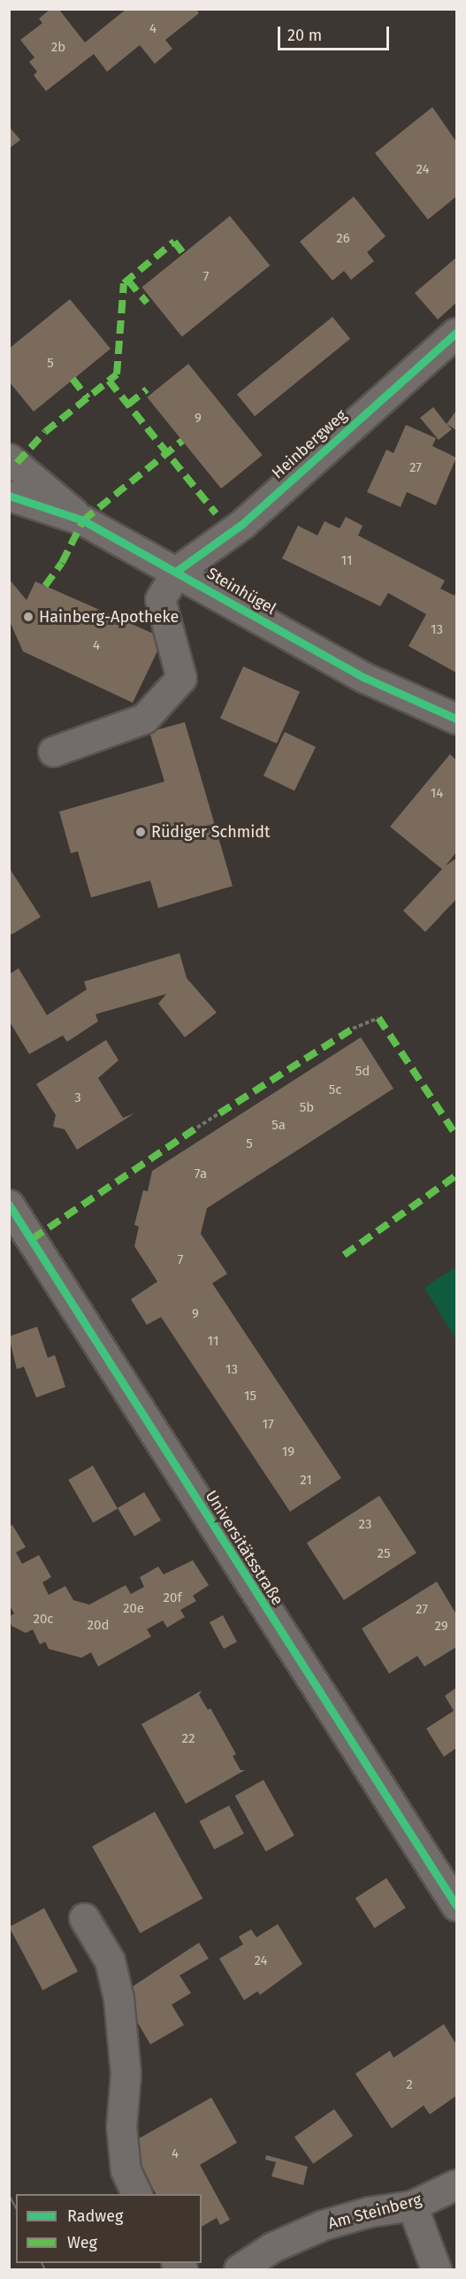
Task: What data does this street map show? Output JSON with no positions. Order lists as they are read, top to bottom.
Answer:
{
  "streets": {
    "street": [
      "Heinbergweg",
      "Steinhügel",
      "Universitätsstraße",
      "Am Steinberg"
    ]
  },
  "crossings": [
    ["Heinbergweg", "Steinhügel"]
  ],
  "places": ["Hainberg-Apotheke", "Rüdiger Schmidt"],
  "house_numbers": [
    "4",
    "2b",
    "24",
    "26",
    "7",
    "5",
    "9",
    "27",
    "11",
    "13",
    "4",
    "14",
    "5d",
    "5c",
    "3",
    "5b",
    "5a",
    "5",
    "7a",
    "7",
    "9",
    "11",
    "13",
    "15",
    "17",
    "19",
    "21",
    "23",
    "25",
    "20f",
    "20e",
    "27",
    "20c",
    "20d",
    "29",
    "22",
    "24",
    "2",
    "4"
  ],
  "legend": ["Radweg", "Weg"],
  "scale_bar": "20 m"
}
